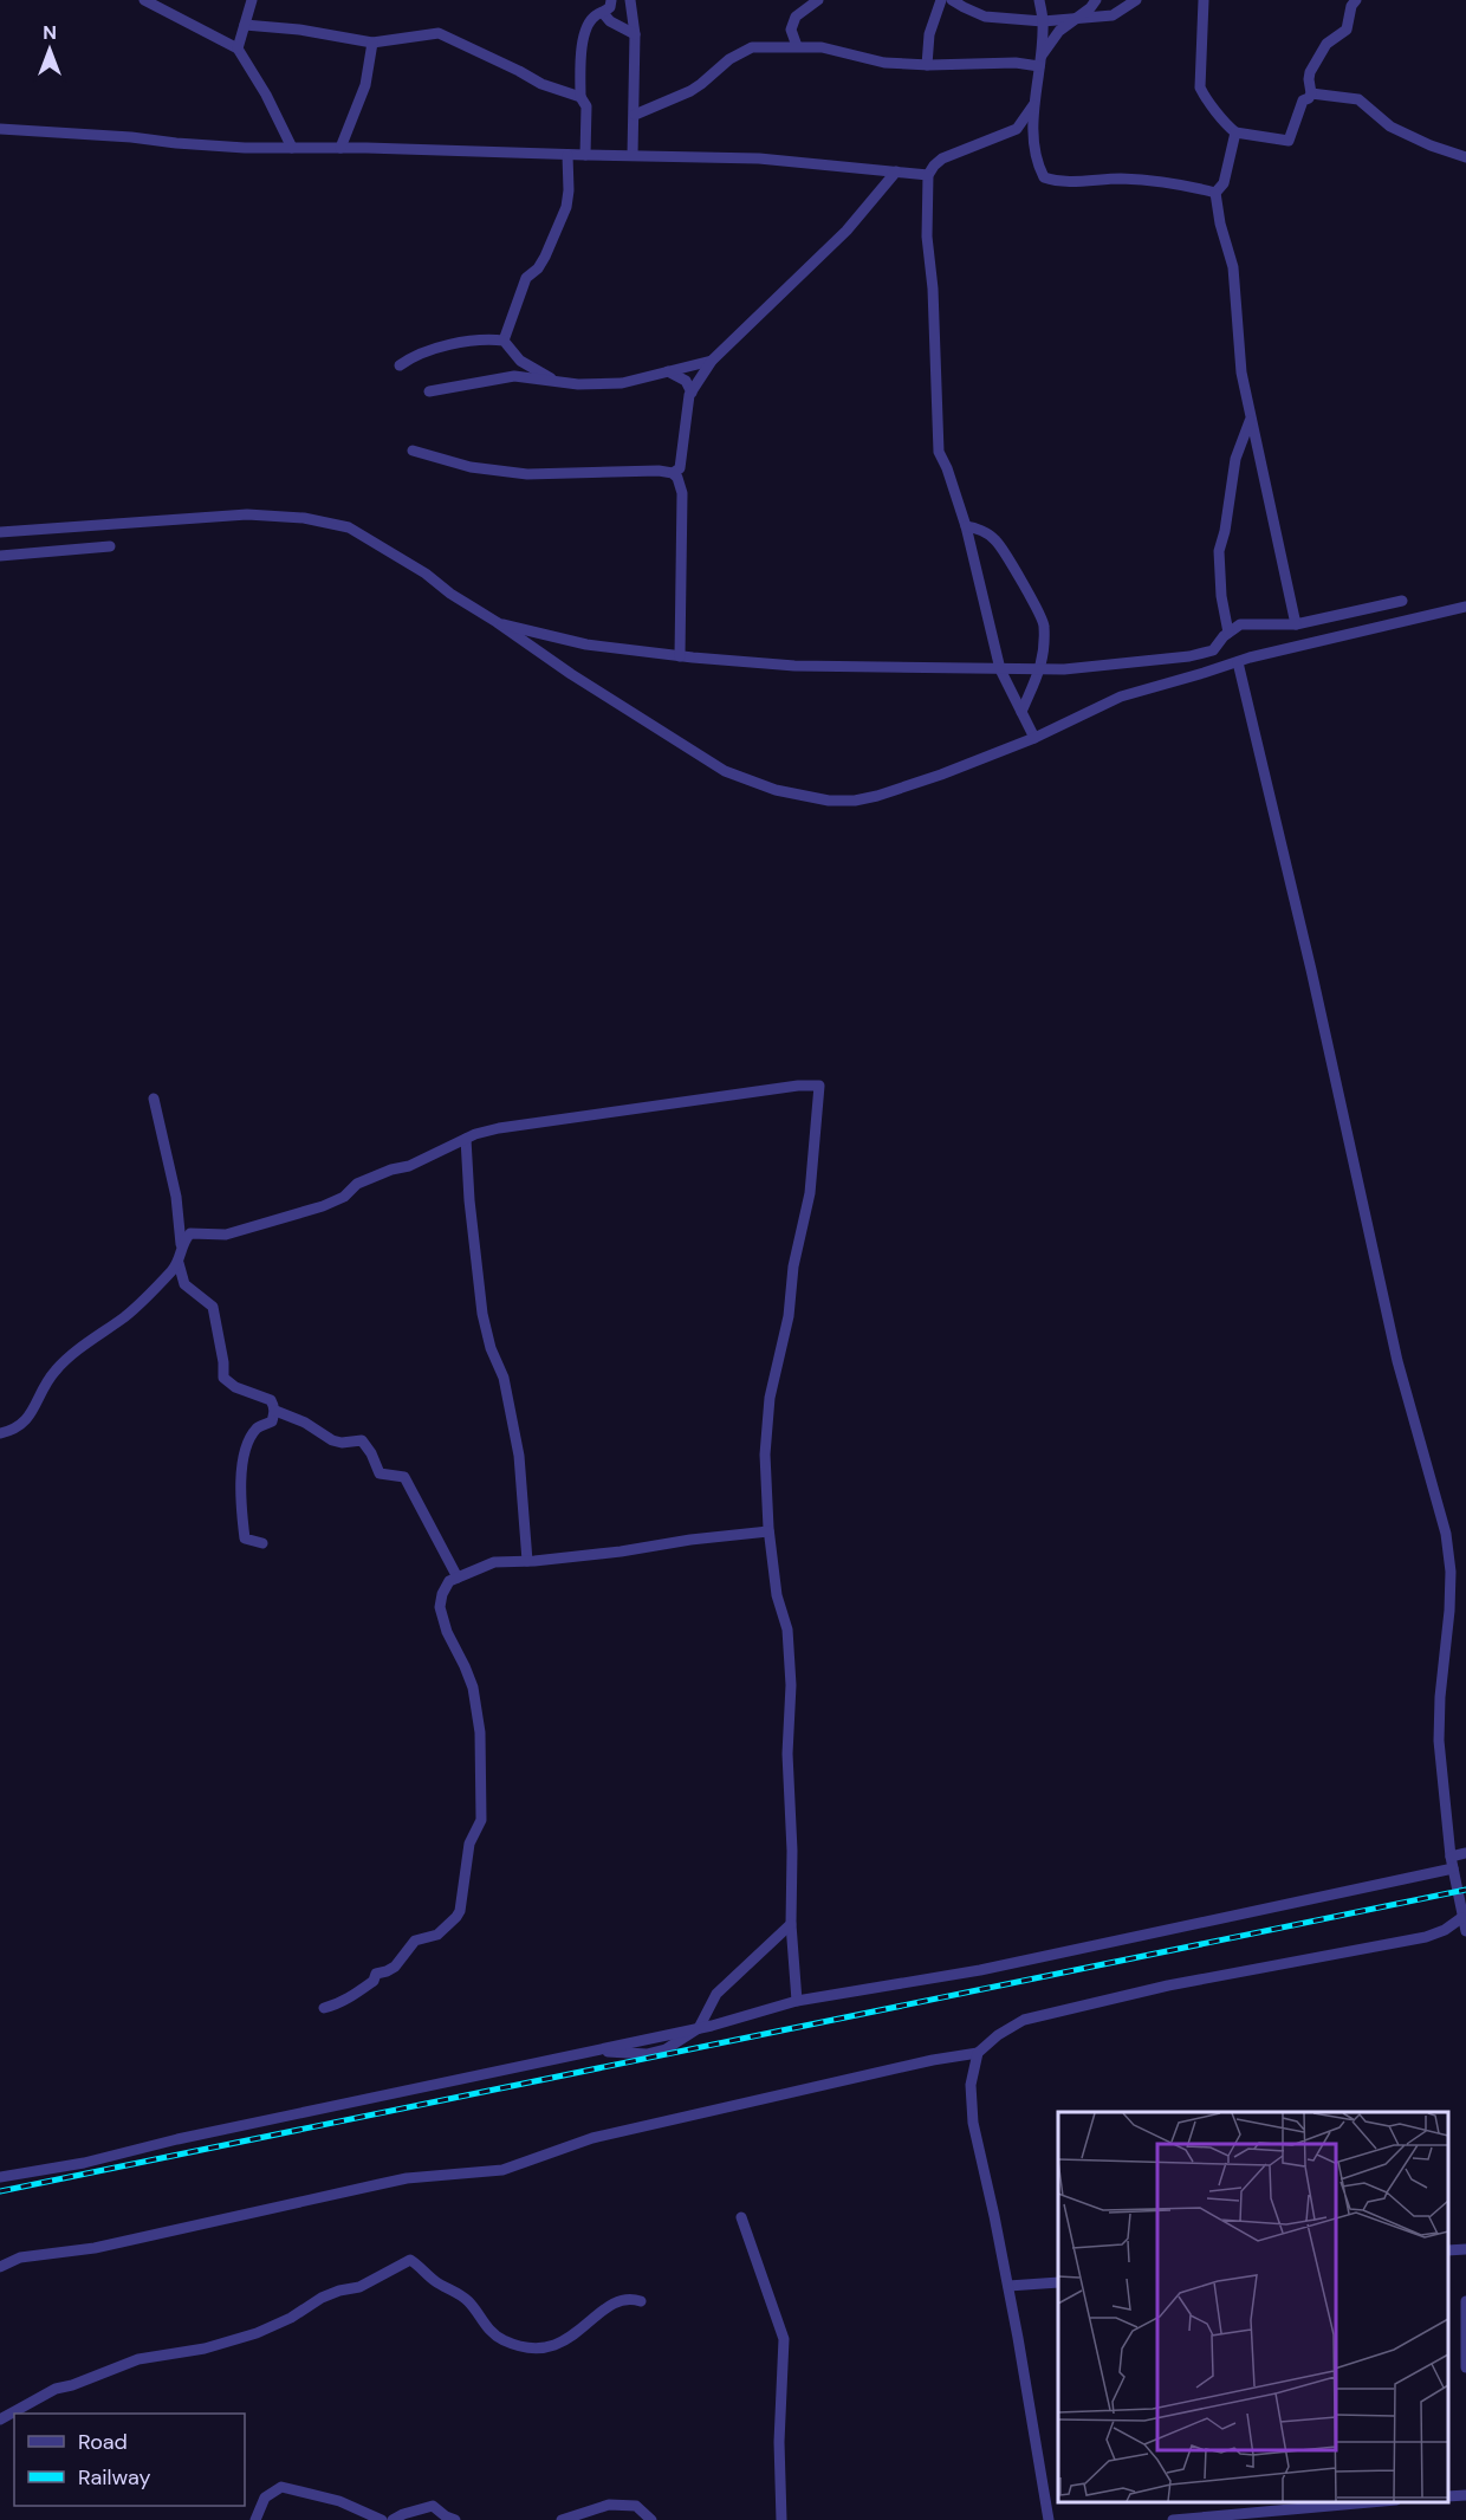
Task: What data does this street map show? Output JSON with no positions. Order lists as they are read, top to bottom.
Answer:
{
  "legend": ["Road", "Railway"],
  "north": "top"
}
